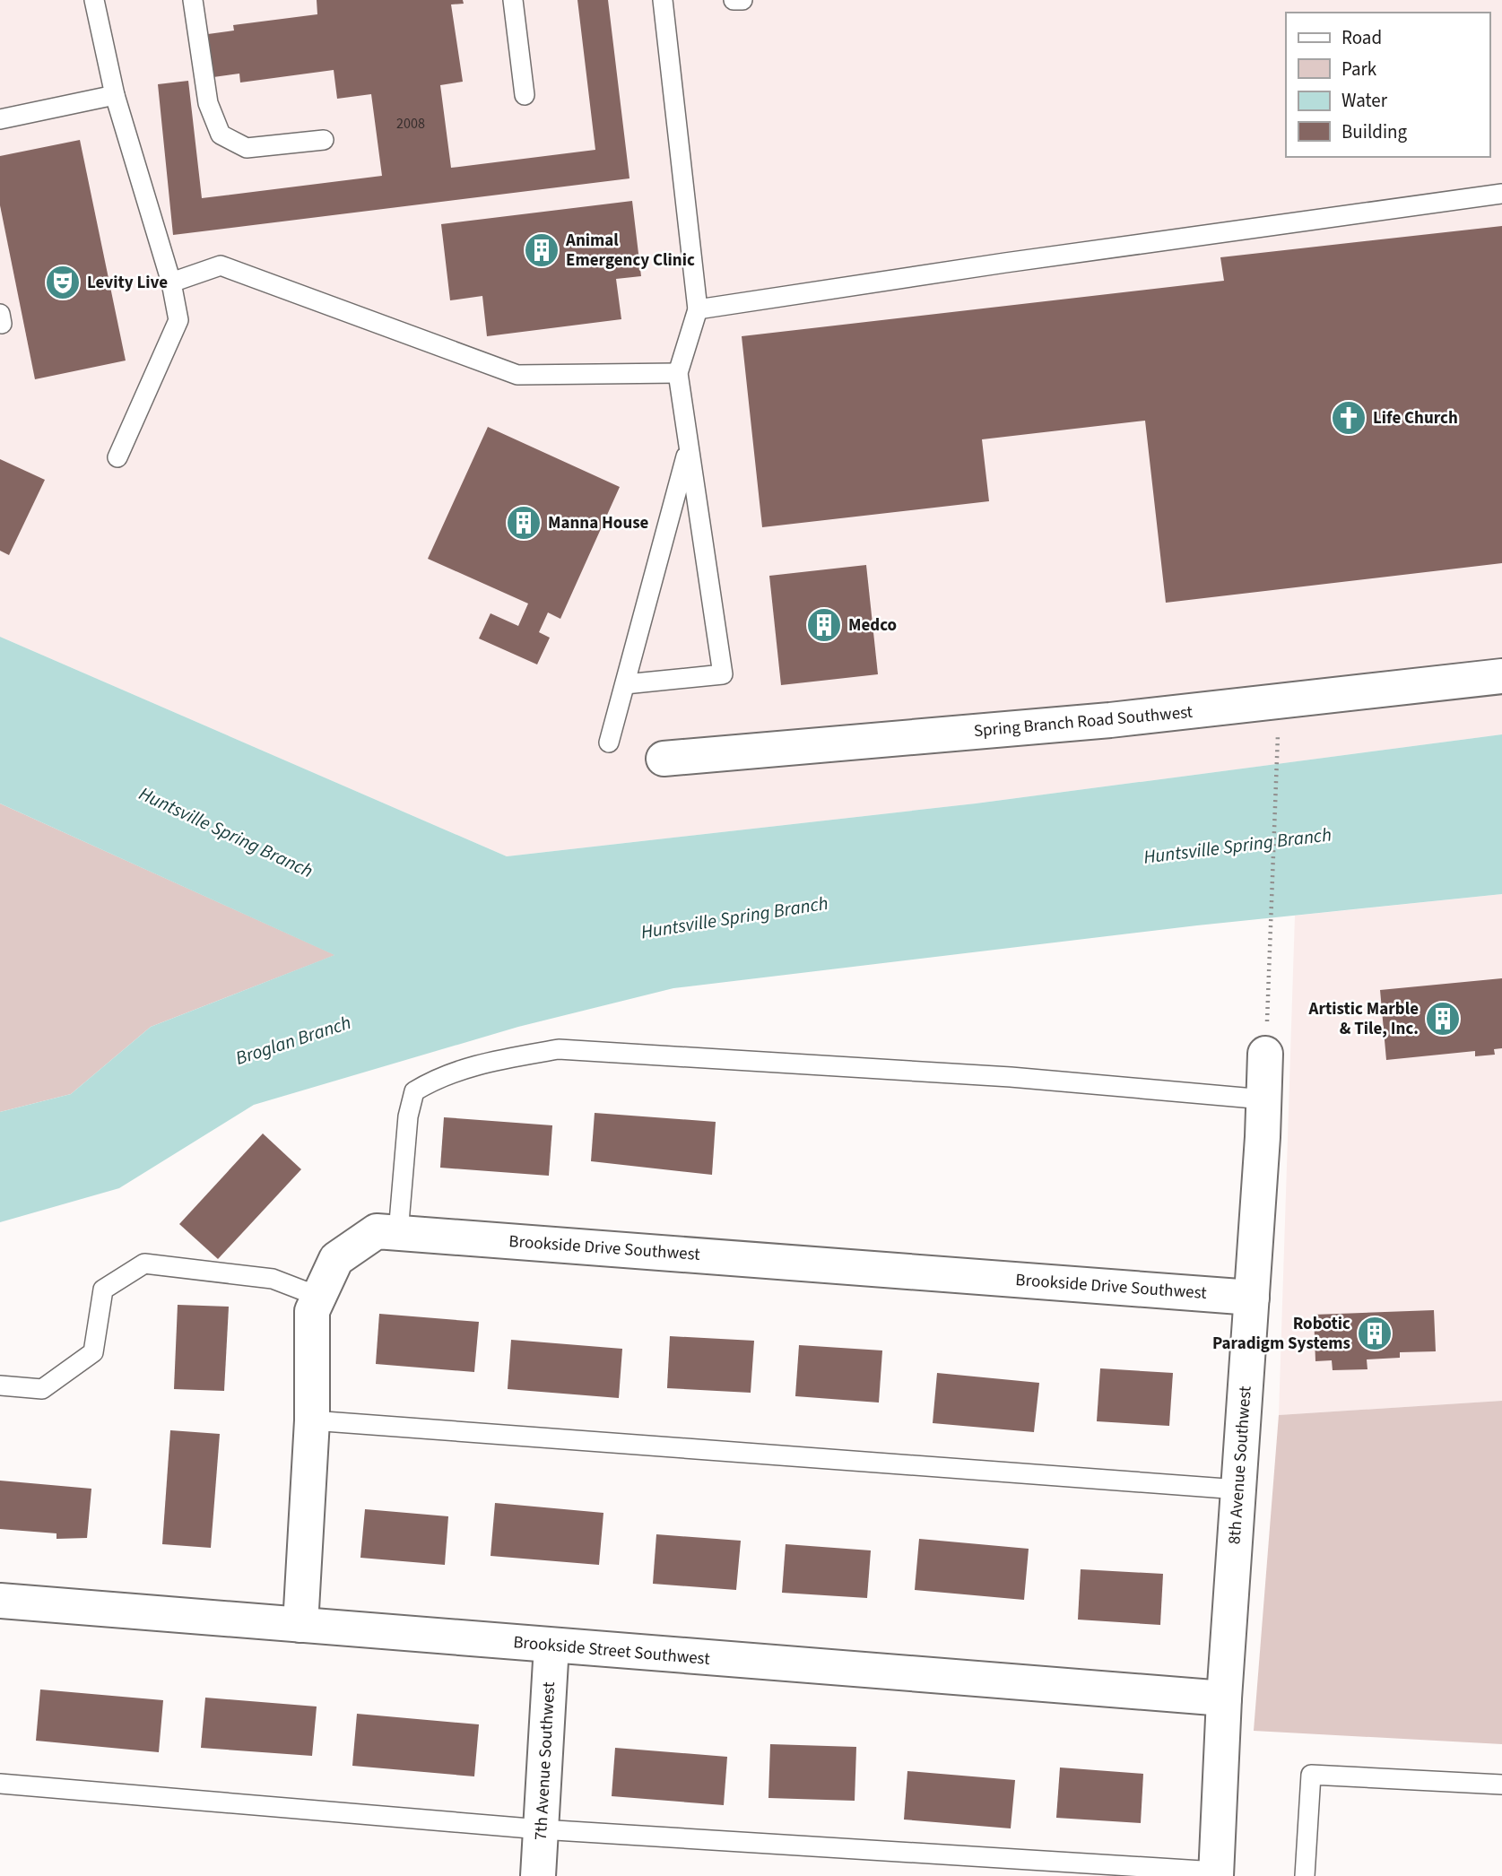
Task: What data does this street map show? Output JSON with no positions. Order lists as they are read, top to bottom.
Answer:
{
  "streets": {
    "street": [
      "Spring Branch Road Southwest",
      "Brookside Drive Southwest",
      "8th Avenue Southwest",
      "Brookside Street Southwest",
      "7th Avenue Southwest"
    ]
  },
  "crossings": [
    ["Brookside Drive Southwest", "8th Avenue Southwest"],
    ["Brookside Drive Southwest", "Brookside Street Southwest"],
    ["8th Avenue Southwest", "Brookside Street Southwest"],
    ["Brookside Street Southwest", "7th Avenue Southwest"]
  ],
  "water": ["Huntsville Spring Branch", "Broglan Branch"],
  "places": {
    "building": [
      "Animal Emergency Clinic",
      "Manna House",
      "Medco",
      "Artistic Marble & Tile, Inc.",
      "Robotic Paradigm Systems"
    ],
    "theatre": ["Levity Live"],
    "church": ["Life Church"]
  },
  "house_numbers": ["2008"],
  "legend": [
    "Road",
    "Park",
    "Water",
    "Building"
  ]
}
